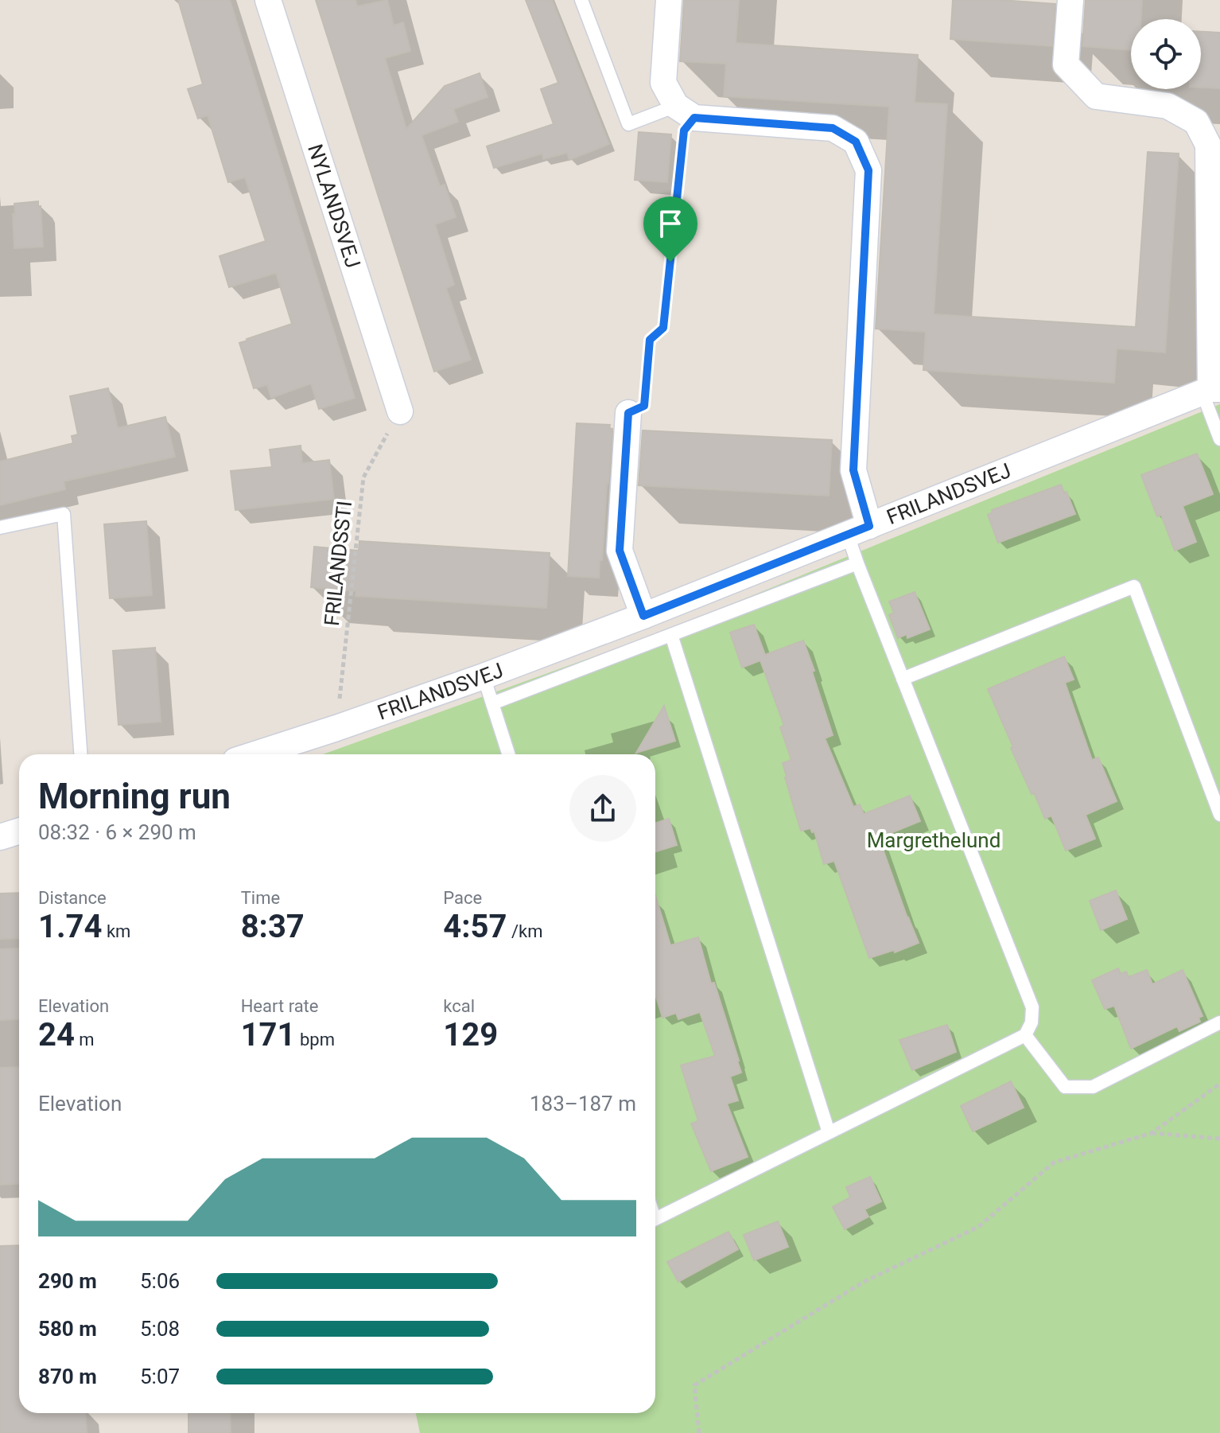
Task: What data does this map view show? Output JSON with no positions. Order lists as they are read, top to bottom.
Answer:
{
  "streets": {
    "street": ["NYLANDSVEJ", "FRILANDSVEJ"],
    "path": ["FRILANDSSTI"]
  },
  "crossings": [
    ["NYLANDSVEJ", "FRILANDSSTI"],
    ["FRILANDSVEJ", "FRILANDSSTI"]
  ],
  "parks": ["Margrethelund"],
  "page": {
    "heading": ["Morning run", "08:32 · 6 × 290 m"],
    "stats": [
      ["Distance", "1.74 km"],
      ["Time", "8:37"],
      ["Pace", "4:57 /km"],
      ["Elevation", "24 m"],
      ["Heart rate", "171 bpm"],
      ["kcal", "129"]
    ],
    "chart": ["Elevation", "183–187 m"],
    "list": [
      {
        "name": "290 m",
        "note": "5:06"
      },
      {
        "name": "580 m",
        "note": "5:08"
      },
      {
        "name": "870 m",
        "note": "5:07"
      }
    ]
  }
}
